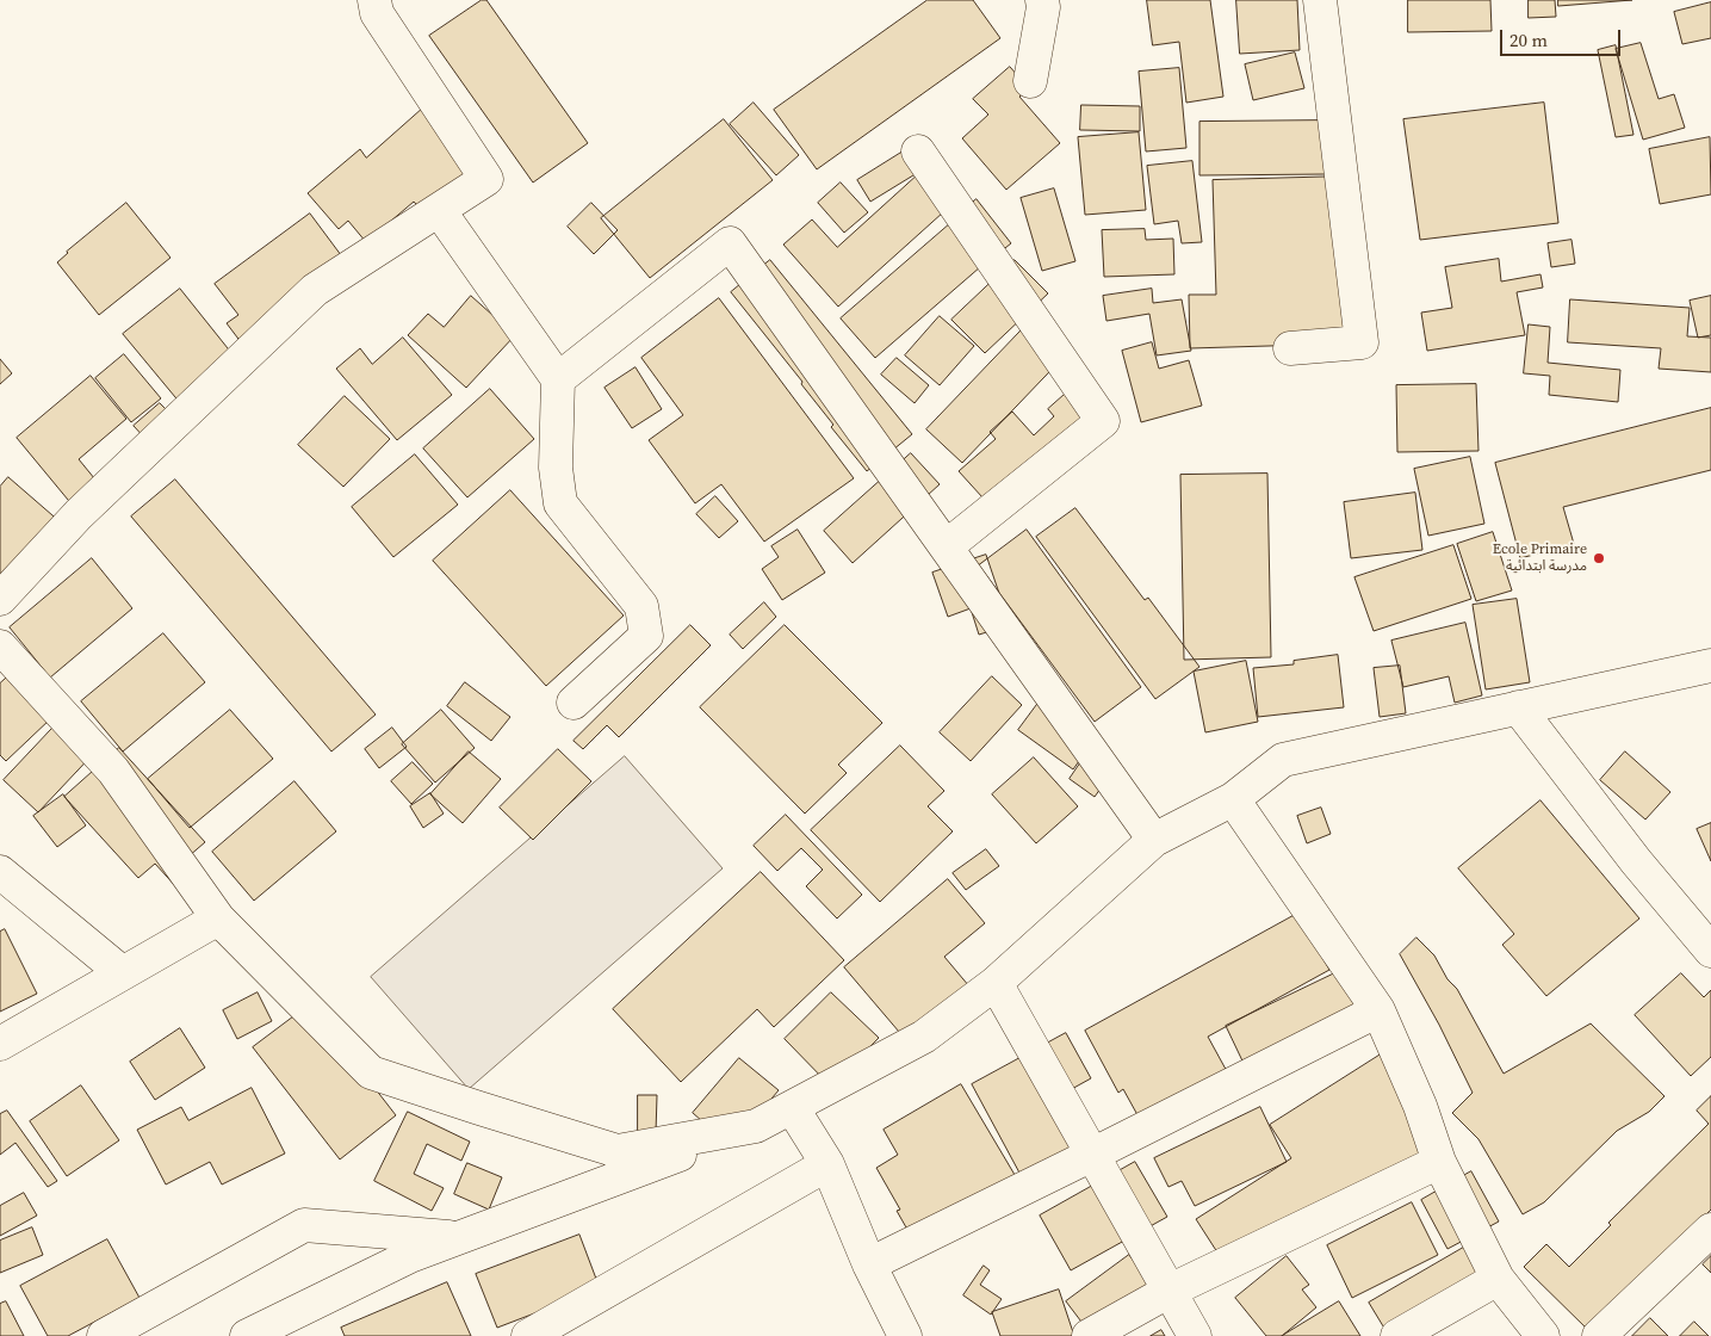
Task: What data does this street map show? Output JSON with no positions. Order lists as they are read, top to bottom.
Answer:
{
  "places": ["Ecole Primaire مدرسة ابتدائية"],
  "scale_bar": "20 m"
}
